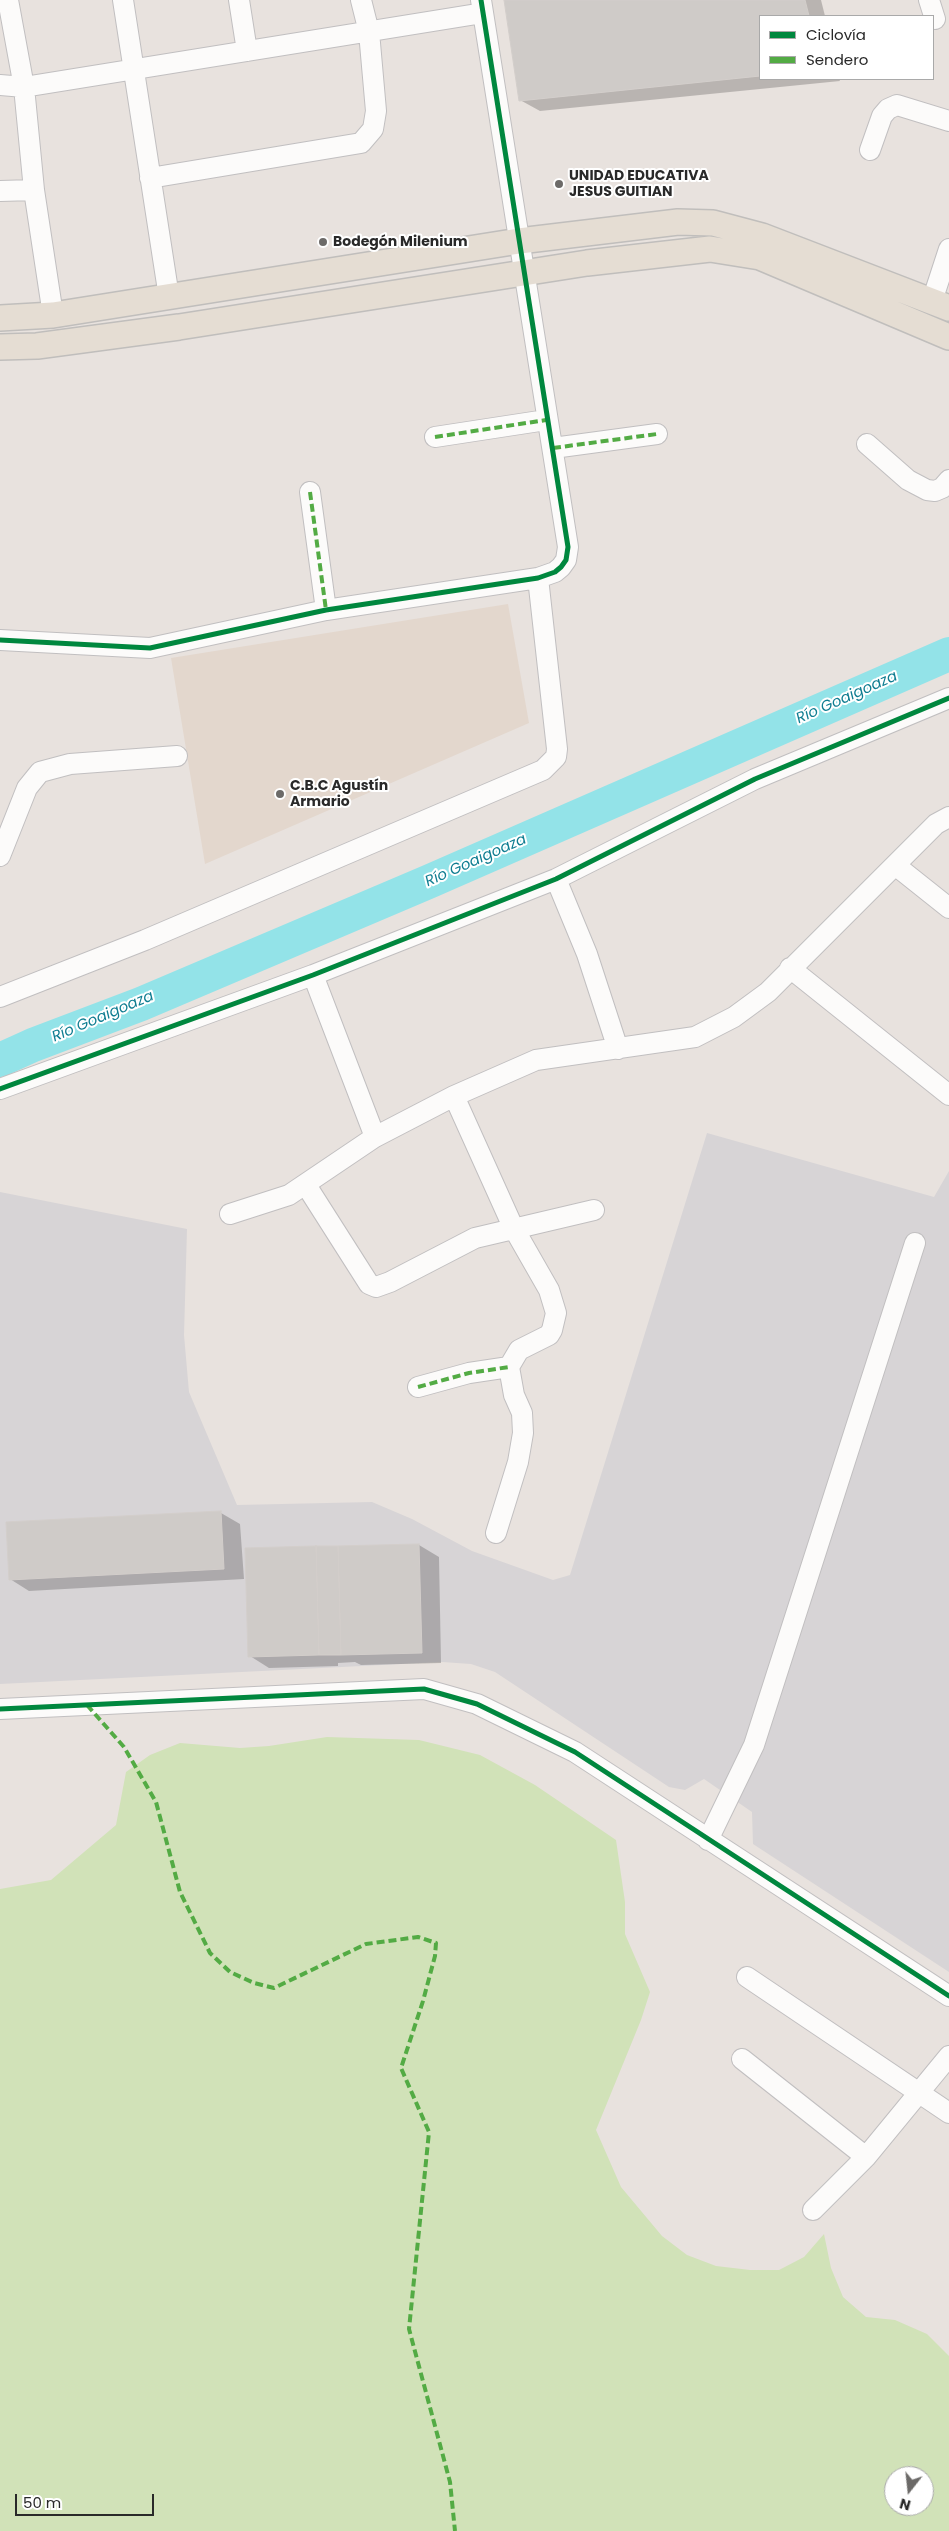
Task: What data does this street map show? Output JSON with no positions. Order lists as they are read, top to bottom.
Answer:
{
  "water": ["Río Goaigoaza"],
  "places": ["UNIDAD EDUCATIVA JESUS GUITIAN", "Bodegón Milenium", "C.B.C Agustín Armario"],
  "legend": ["Ciclovía", "Sendero"],
  "scale_bar": "50 m",
  "north": "bottom"
}
